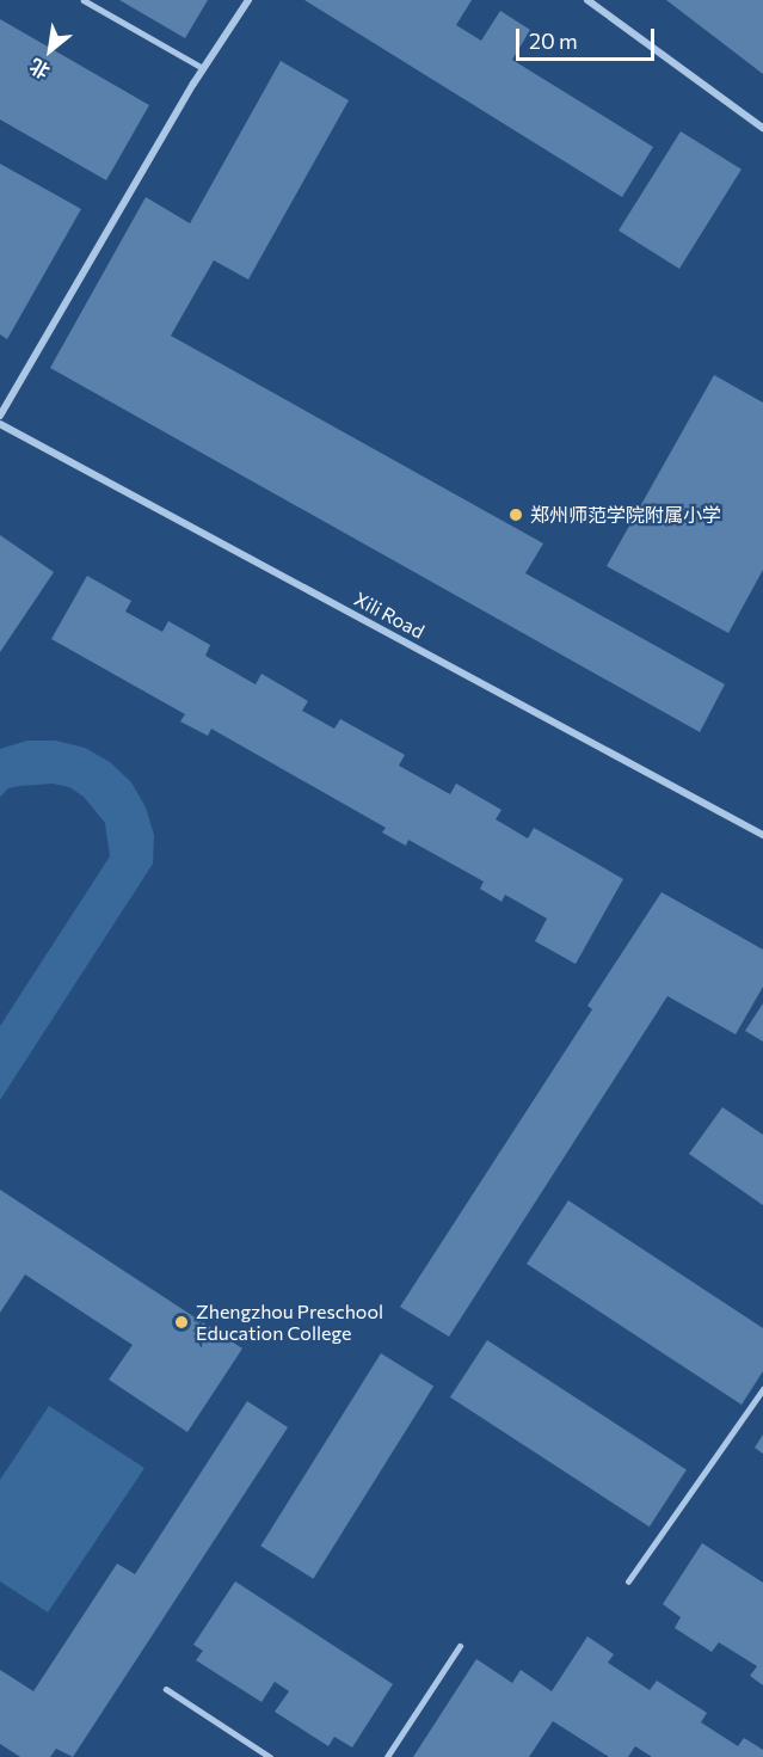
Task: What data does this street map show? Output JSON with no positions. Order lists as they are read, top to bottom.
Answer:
{
  "streets": {
    "street": ["Xili Road"]
  },
  "places": ["郑州师范学院附属小学", "Zhengzhou Preschool Education College"],
  "scale_bar": "20 m",
  "north": "bottom left"
}
